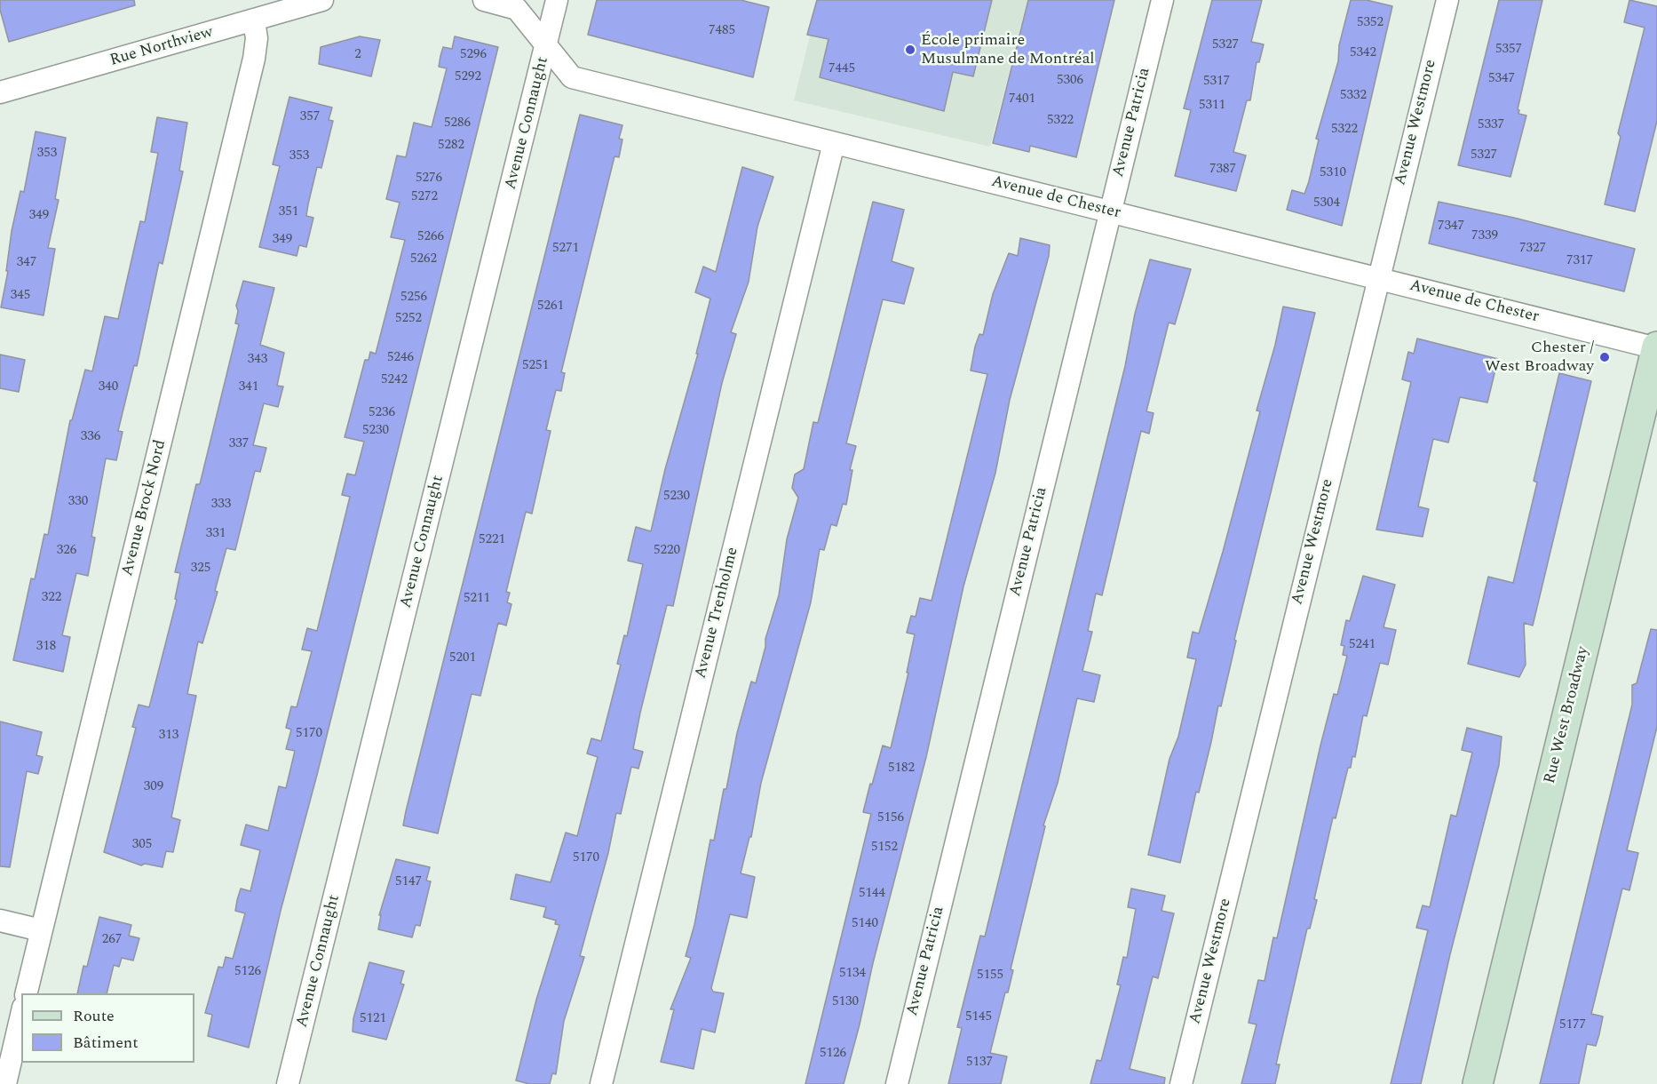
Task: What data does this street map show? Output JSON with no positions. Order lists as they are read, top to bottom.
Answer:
{
  "streets": {
    "street": [
      "Rue Northview",
      "Avenue Patricia",
      "Avenue Westmore",
      "Avenue Connaught",
      "Avenue de Chester",
      "Avenue Brock Nord",
      "Avenue Trenholme",
      "Rue West Broadway"
    ]
  },
  "crossings": [
    ["Rue Northview", "Avenue Brock Nord"],
    ["Avenue Patricia", "Avenue de Chester"],
    ["Avenue Westmore", "Avenue de Chester"],
    ["Avenue Connaught", "Avenue de Chester"],
    ["Avenue de Chester", "Avenue Trenholme"],
    ["Avenue de Chester", "Rue West Broadway"]
  ],
  "places": ["École primaire Musulmane de Montréal", "Chester / West Broadway"],
  "house_numbers": [
    "5352",
    "7485",
    "5327",
    "5357",
    "5342",
    "2",
    "5296",
    "7445",
    "5292",
    "5347",
    "5306",
    "5317",
    "5332",
    "7401",
    "5311",
    "357",
    "5322",
    "5286",
    "5337",
    "5322",
    "5282",
    "353",
    "5327",
    "353",
    "7387",
    "5310",
    "5276",
    "5272",
    "5304",
    "351",
    "349",
    "7347",
    "7339",
    "5266",
    "349",
    "5271",
    "7327",
    "5262",
    "7317",
    "347",
    "345",
    "5256",
    "5261",
    "5252",
    "5246",
    "343",
    "5251",
    "5242",
    "340",
    "341",
    "5236",
    "5230",
    "336",
    "337",
    "5230",
    "330",
    "333",
    "331",
    "5221",
    "326",
    "5220",
    "325",
    "322",
    "5211",
    "5241",
    "318",
    "5201",
    "5170",
    "313",
    "5182",
    "309",
    "5156",
    "305",
    "5152",
    "5170",
    "5147",
    "5144",
    "5140",
    "267",
    "5126",
    "5134",
    "5155",
    "5130",
    "5145",
    "5121",
    "5177",
    "5126",
    "5137"
  ],
  "legend": ["Route", "Bâtiment"]
}
